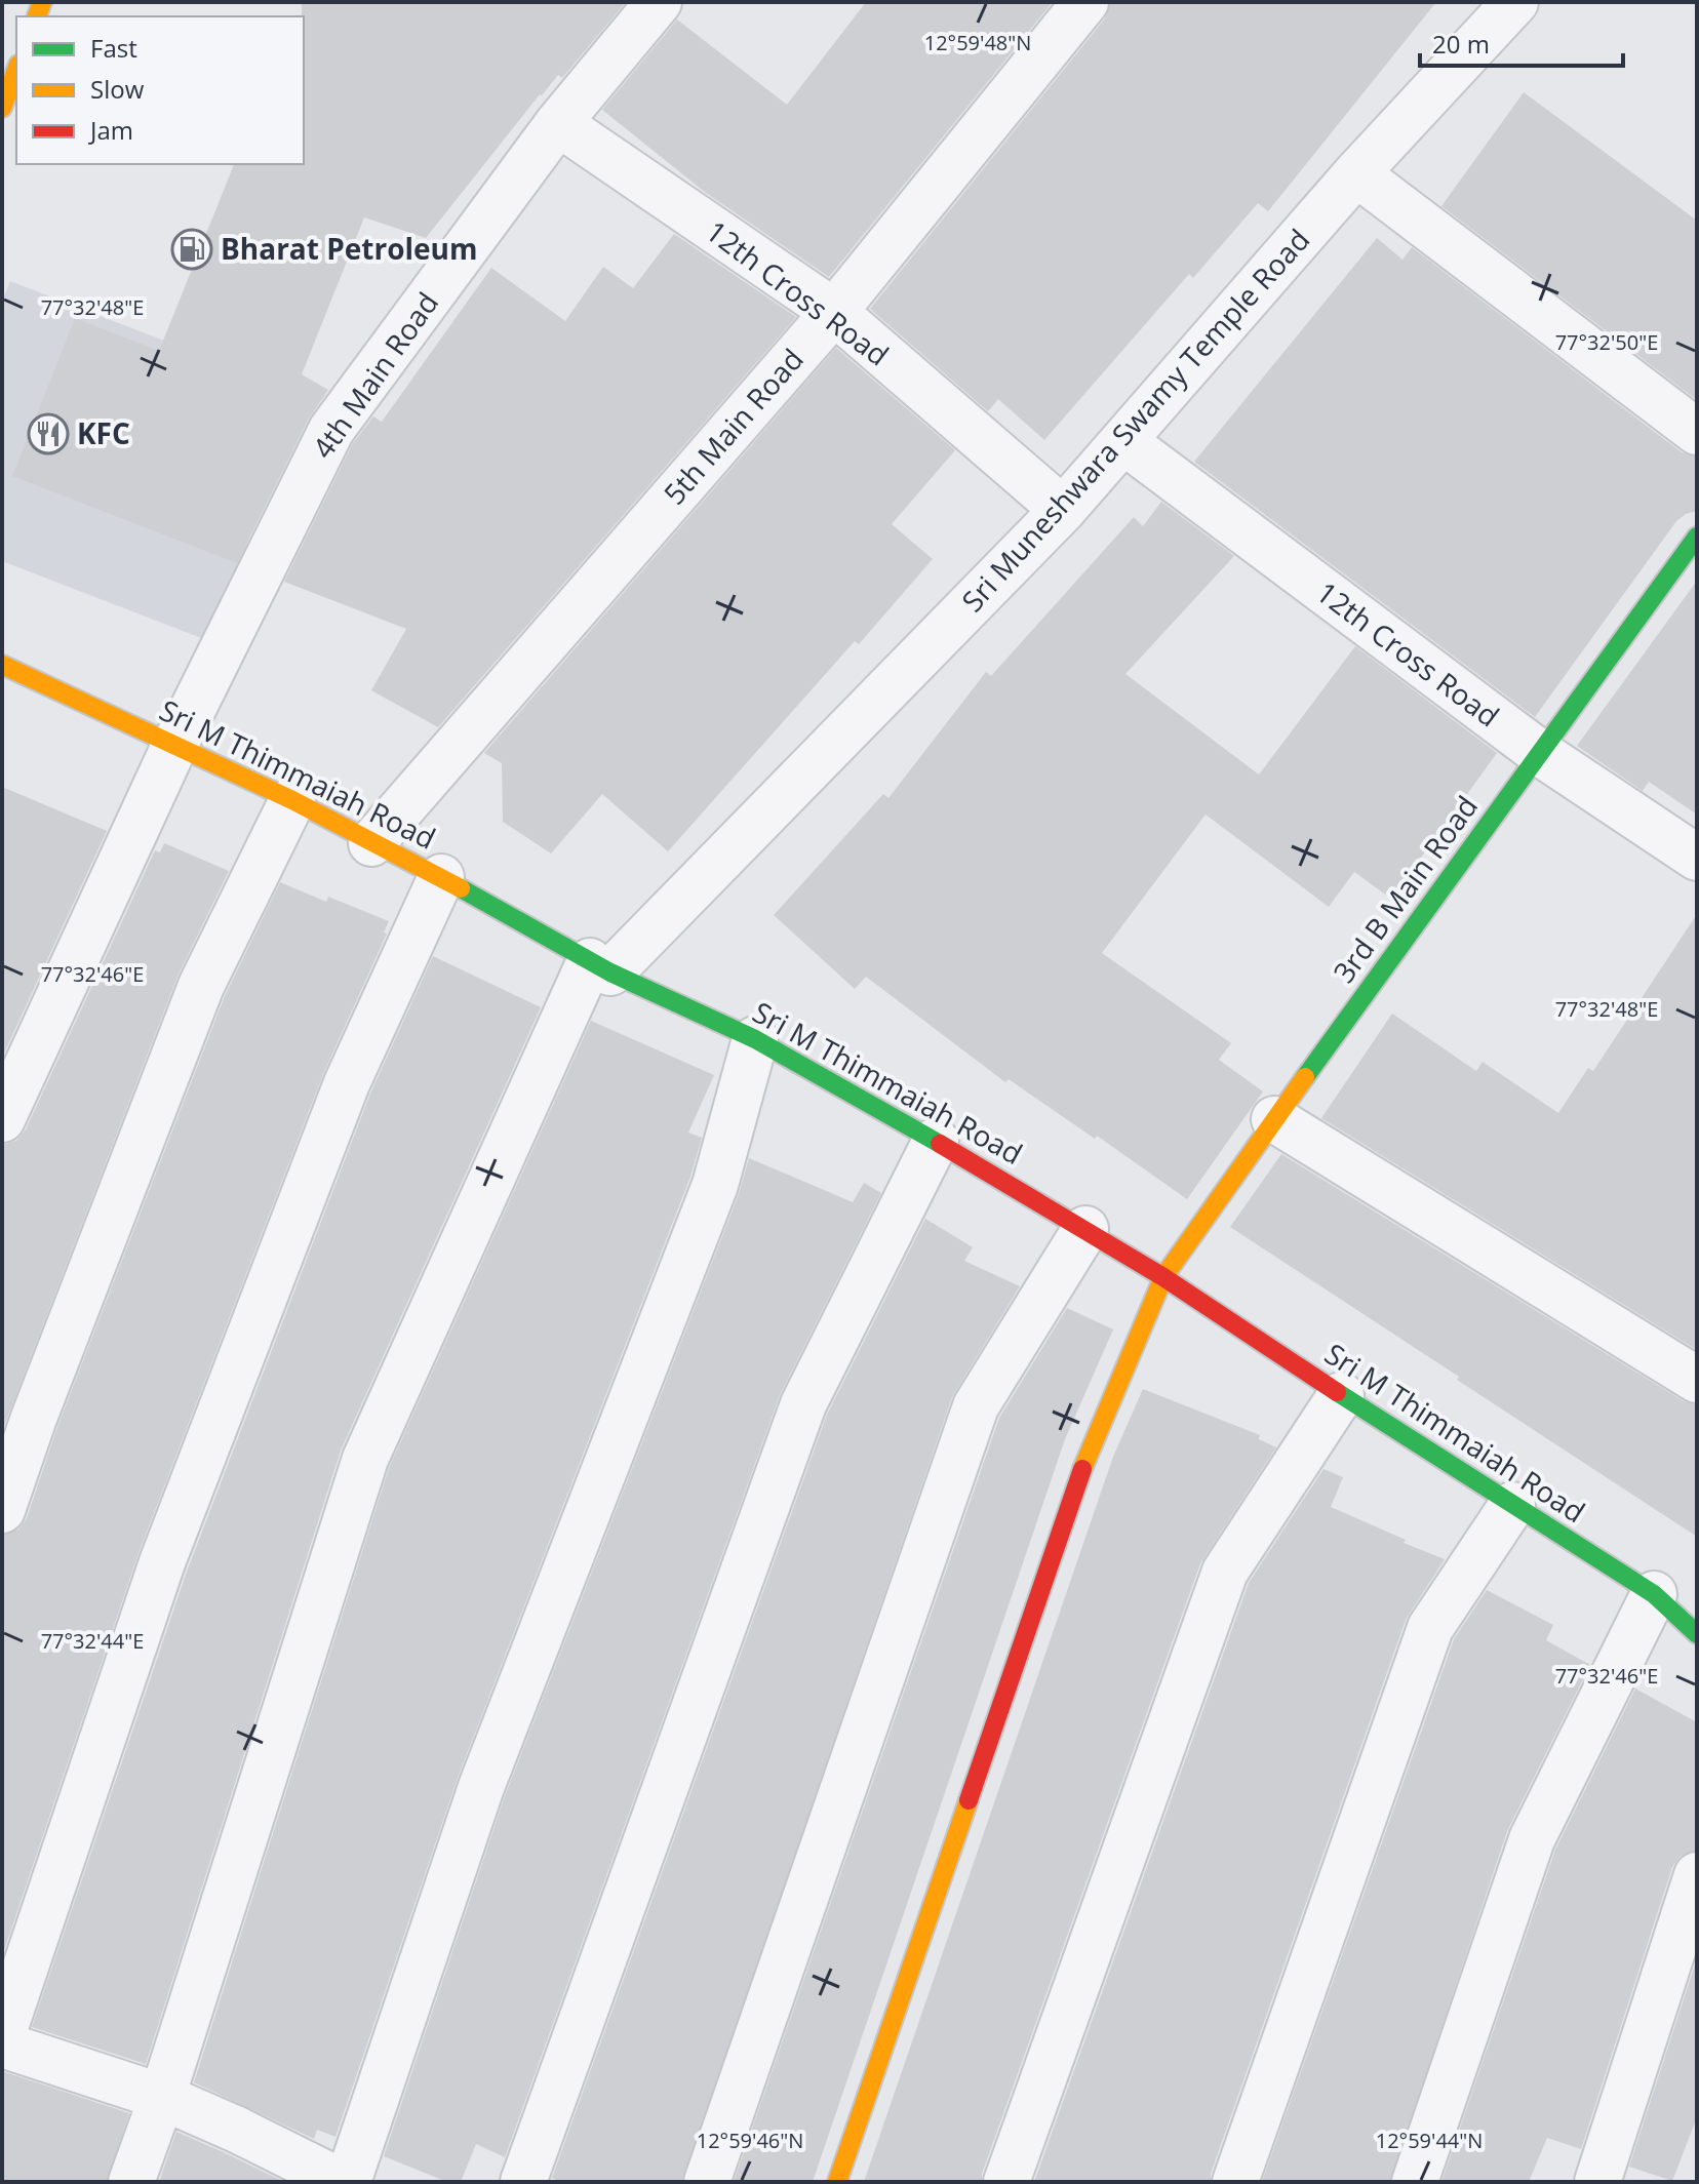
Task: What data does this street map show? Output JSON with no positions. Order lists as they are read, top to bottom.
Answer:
{
  "streets": {
    "street": [
      "12th Cross Road",
      "4th Main Road",
      "Sri Muneshwara Swamy Temple Road",
      "5th Main Road",
      "Sri M Thimmaiah Road",
      "3rd B Main Road"
    ]
  },
  "crossings": [
    ["12th Cross Road", "4th Main Road"],
    ["12th Cross Road", "Sri Muneshwara Swamy Temple Road"],
    ["12th Cross Road", "5th Main Road"],
    ["12th Cross Road", "3rd B Main Road"],
    ["4th Main Road", "Sri M Thimmaiah Road"],
    ["Sri Muneshwara Swamy Temple Road", "Sri M Thimmaiah Road"],
    ["5th Main Road", "Sri M Thimmaiah Road"],
    ["Sri M Thimmaiah Road", "3rd B Main Road"]
  ],
  "places": {
    "fuel station": ["Bharat Petroleum"],
    "restaurant": ["KFC"]
  },
  "legend": ["Fast", "Slow", "Jam"],
  "scale_bar": "20 m",
  "coordinates": [
    "12°59'48\"N",
    "77°32'48\"E",
    "77°32'50\"E",
    "77°32'46\"E",
    "77°32'44\"E",
    "12°59'46\"N",
    "12°59'44\"N"
  ]
}
